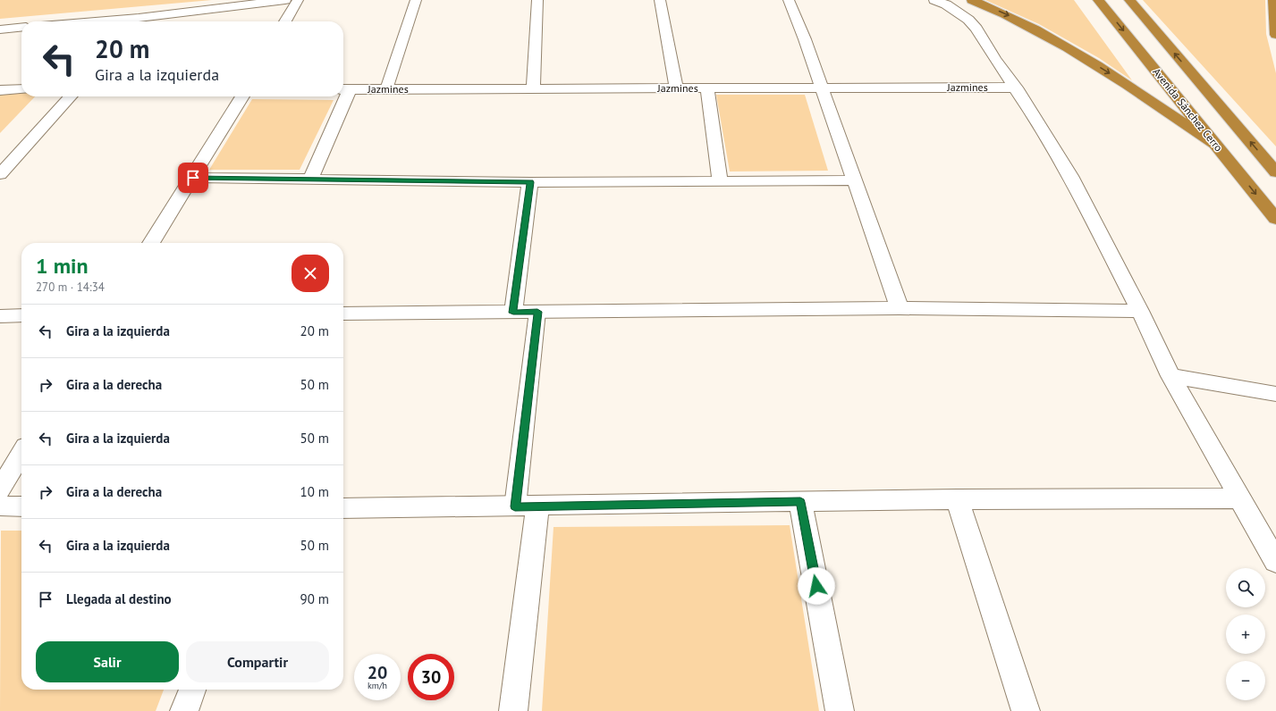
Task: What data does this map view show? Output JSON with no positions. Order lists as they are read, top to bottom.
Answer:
{
  "streets": {
    "highway": ["Avenida Sánchez Cerro"],
    "street": ["Jazmines"]
  },
  "page": {
    "turn": ["20 m", "Gira a la izquierda"],
    "heading": ["1 min", "270 m · 14:34"],
    "list": [
      {
        "name": "Gira a la izquierda",
        "value": "20 m"
      },
      {
        "name": "Gira a la derecha",
        "value": "50 m"
      },
      {
        "name": "Gira a la izquierda",
        "value": "50 m"
      },
      {
        "name": "Gira a la derecha",
        "value": "10 m"
      },
      {
        "name": "Gira a la izquierda",
        "value": "50 m"
      },
      {
        "name": "Llegada al destino",
        "value": "90 m"
      }
    ],
    "map_buttons": ["+", "−"],
    "buttons": ["Salir", "Compartir"],
    "speed": "20 km/h",
    "limit": "30"
  }
}
